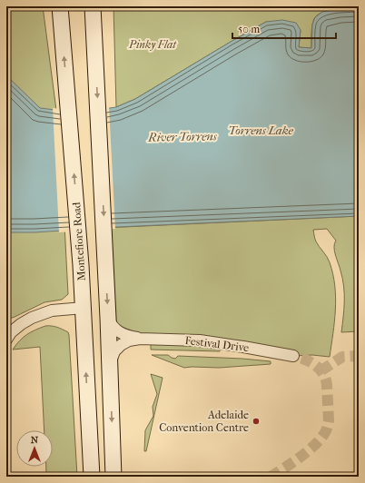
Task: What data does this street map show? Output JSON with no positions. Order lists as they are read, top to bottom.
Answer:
{
  "streets": {
    "main road": ["Montefiore Road"],
    "street": ["Festival Drive"]
  },
  "water": ["Torrens Lake", "River Torrens"],
  "parks": ["Pinky Flat"],
  "places": ["Adelaide Convention Centre"],
  "scale_bar": "50 m",
  "north": "top"
}
